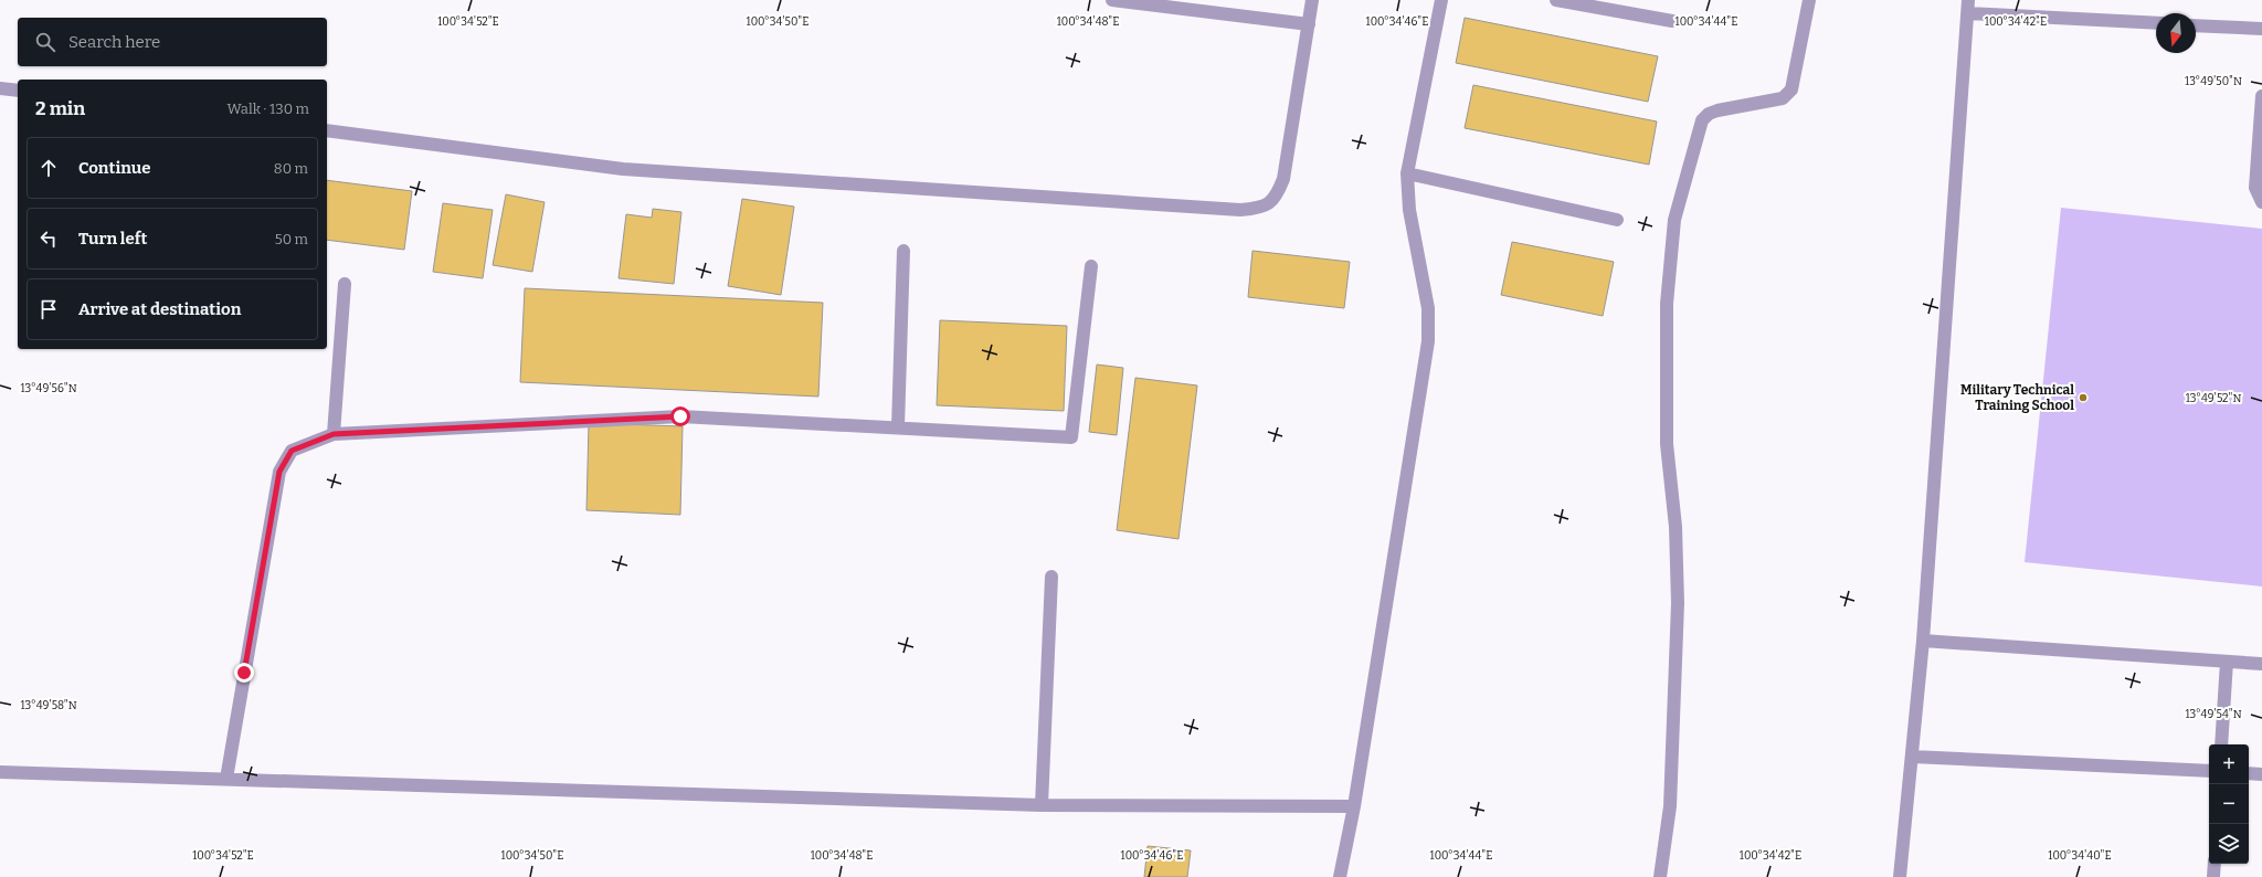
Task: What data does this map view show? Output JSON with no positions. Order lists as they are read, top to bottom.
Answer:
{
  "places": ["Military Technical Training School"],
  "north": "bottom",
  "page": {
    "search": "Search here",
    "heading": ["2 min", "Walk · 130 m"],
    "list": [
      ["Continue", "80 m"],
      ["Turn left", "50 m"],
      "Arrive at destination"
    ],
    "map_buttons": ["+", "−"]
  },
  "coordinates": [
    "100°34'52\"E",
    "100°34'50\"E",
    "100°34'48\"E",
    "100°34'46\"E",
    "100°34'44\"E",
    "100°34'42\"E",
    "13°49'50\"N",
    "13°49'56\"N",
    "13°49'52\"N",
    "13°49'58\"N",
    "13°49'54\"N",
    "100°34'40\"E"
  ]
}
